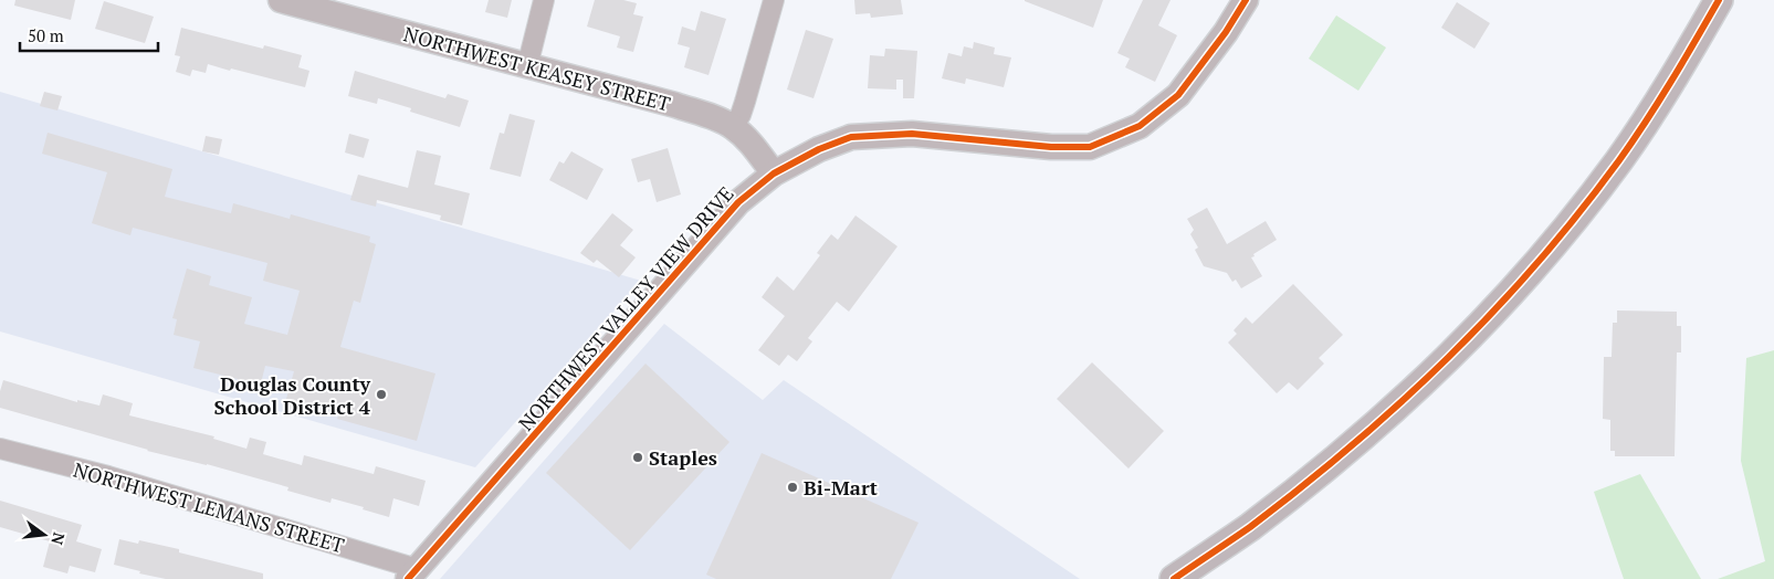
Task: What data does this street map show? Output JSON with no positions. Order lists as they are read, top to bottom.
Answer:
{
  "streets": {
    "street": ["NORTHWEST KEASEY STREET", "NORTHWEST VALLEY VIEW DRIVE", "NORTHWEST LEMANS STREET"]
  },
  "crossings": [
    ["NORTHWEST KEASEY STREET", "NORTHWEST VALLEY VIEW DRIVE"],
    ["NORTHWEST VALLEY VIEW DRIVE", "NORTHWEST LEMANS STREET"]
  ],
  "places": ["Douglas County School District 4", "Staples", "Bi-Mart"],
  "scale_bar": "50 m",
  "north": "right"
}
